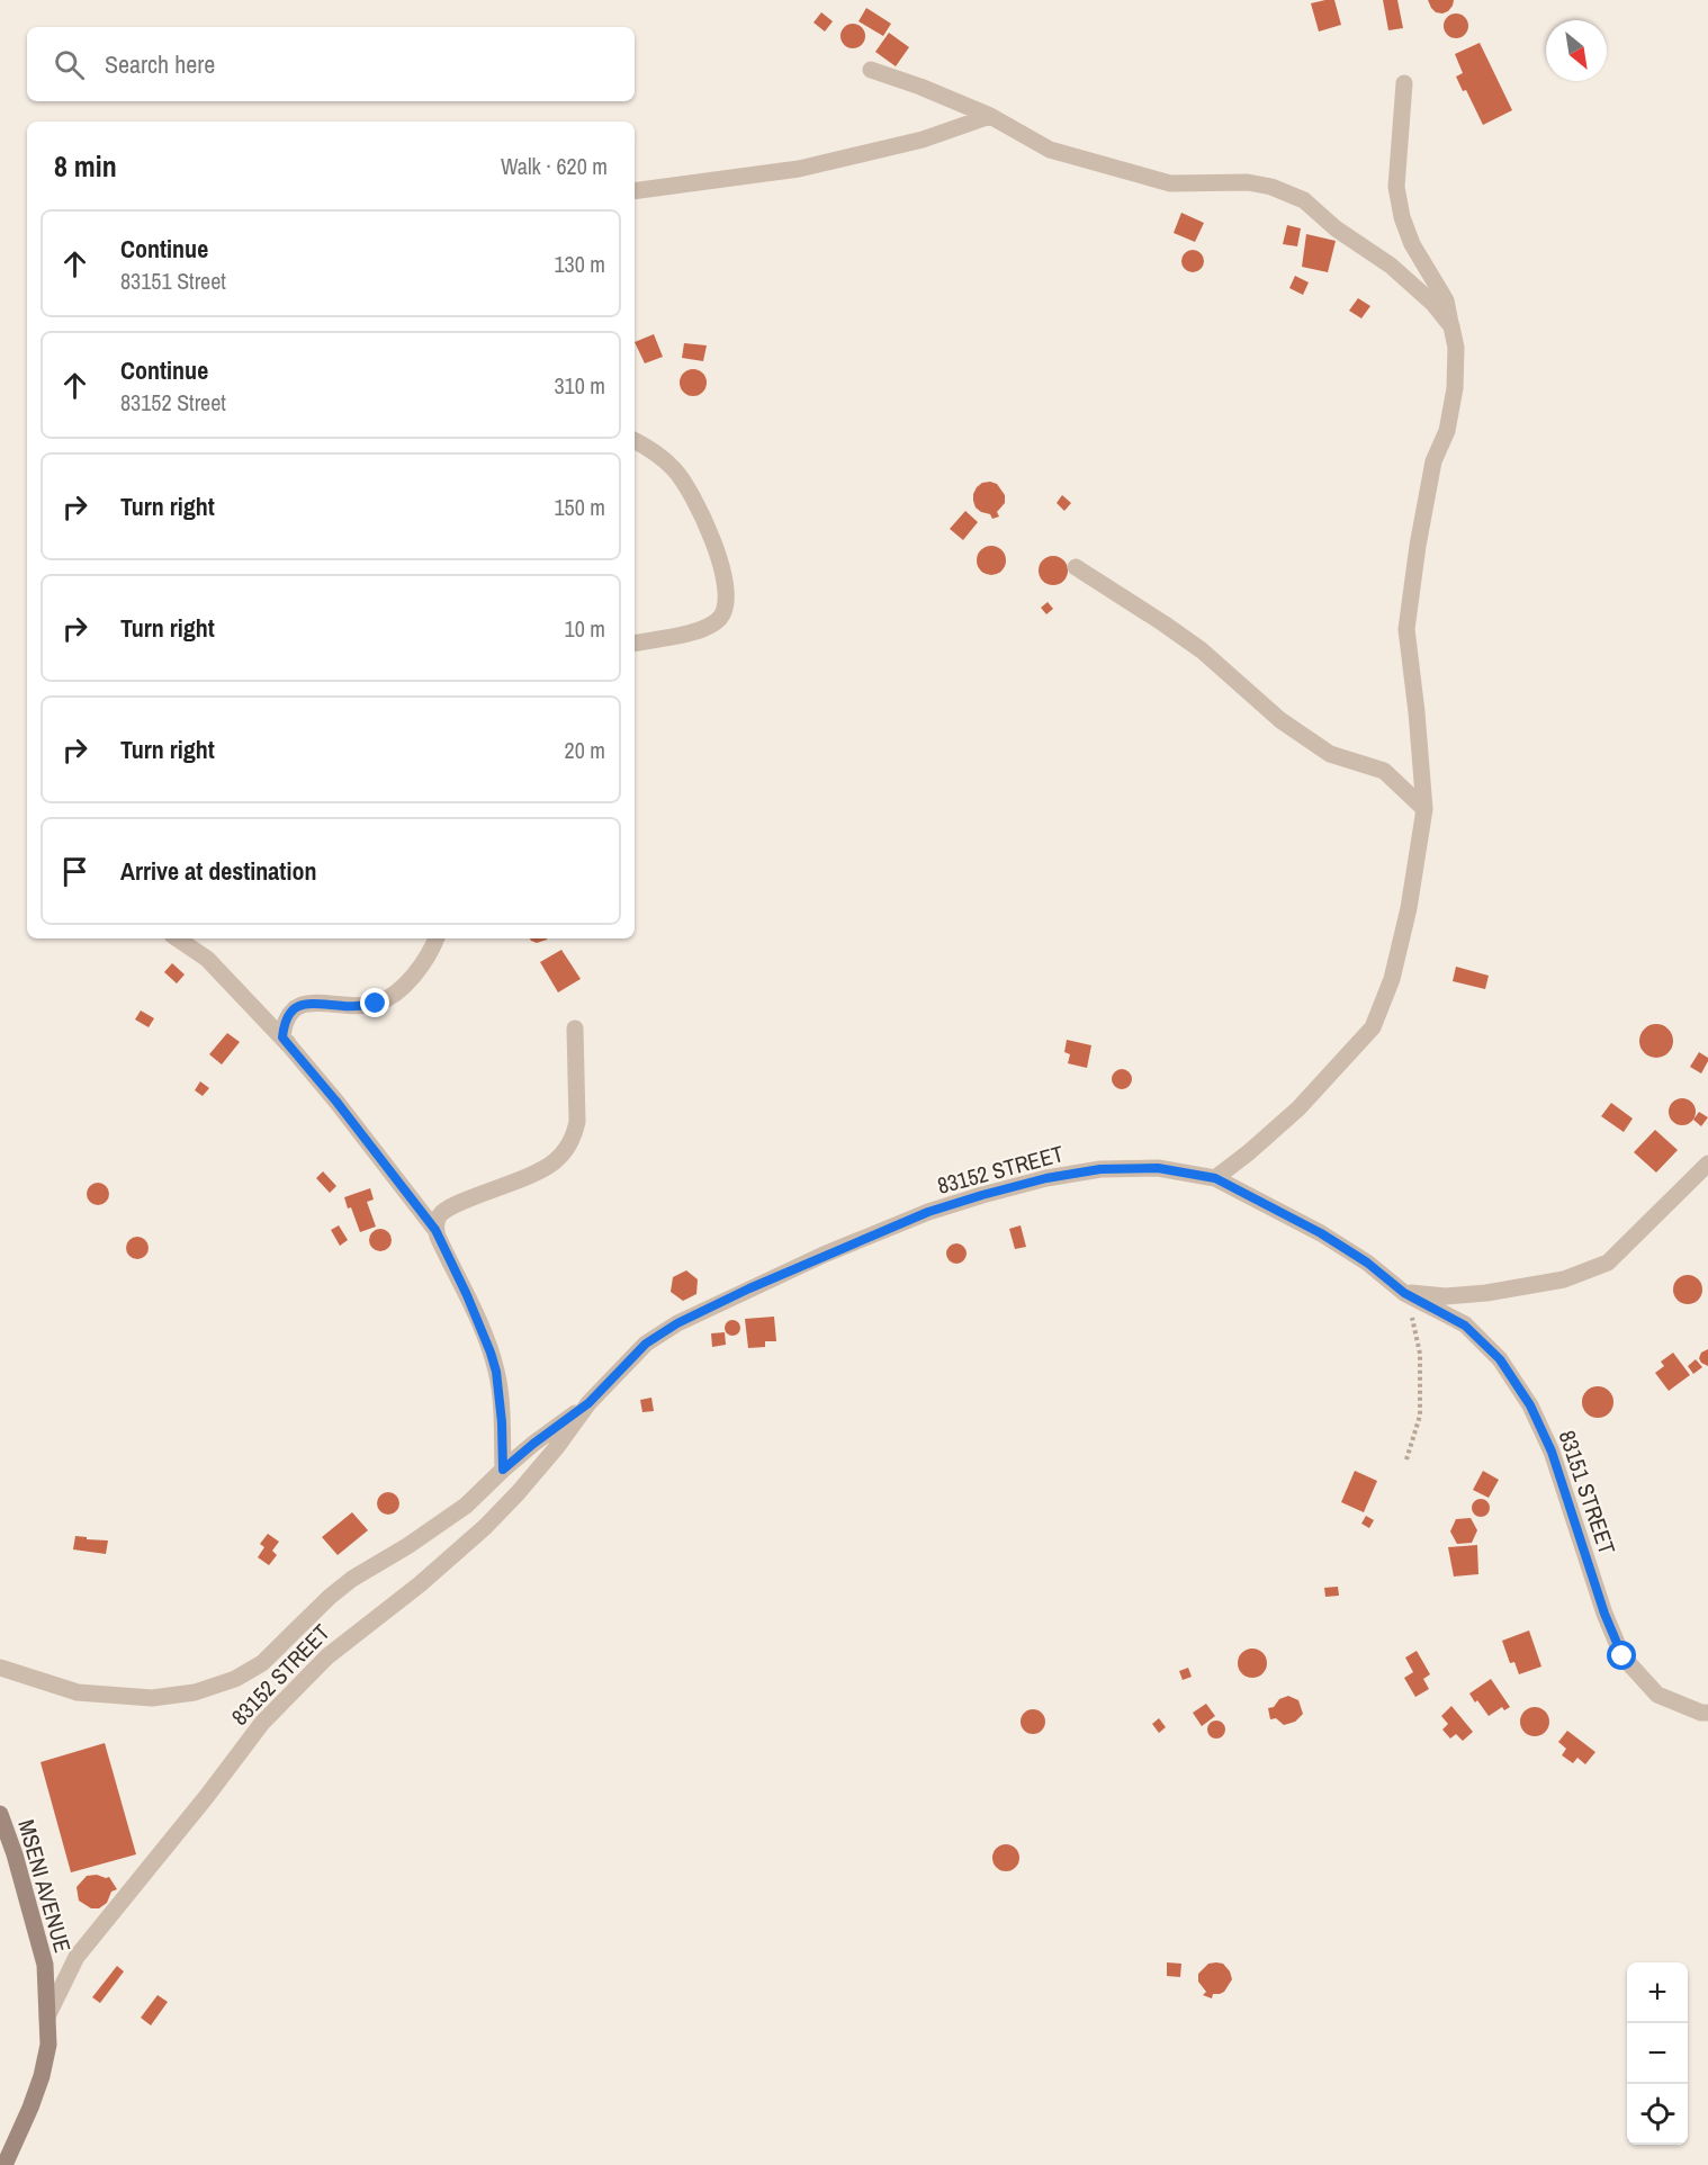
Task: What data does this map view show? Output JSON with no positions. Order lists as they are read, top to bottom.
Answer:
{
  "streets": {
    "street": ["83152 STREET", "83151 STREET", "MSENI AVENUE"]
  },
  "crossings": [
    ["83152 STREET", "83151 STREET"],
    ["83152 STREET", "MSENI AVENUE"]
  ],
  "north": "bottom right",
  "page": {
    "search": "Search here",
    "heading": ["8 min", "Walk · 620 m"],
    "list": [
      ["Continue", "83151 Street", "130 m"],
      ["Continue", "83152 Street", "310 m"],
      ["Turn right", "150 m"],
      ["Turn right", "10 m"],
      ["Turn right", "20 m"],
      "Arrive at destination"
    ],
    "map_buttons": ["+", "−"]
  }
}
